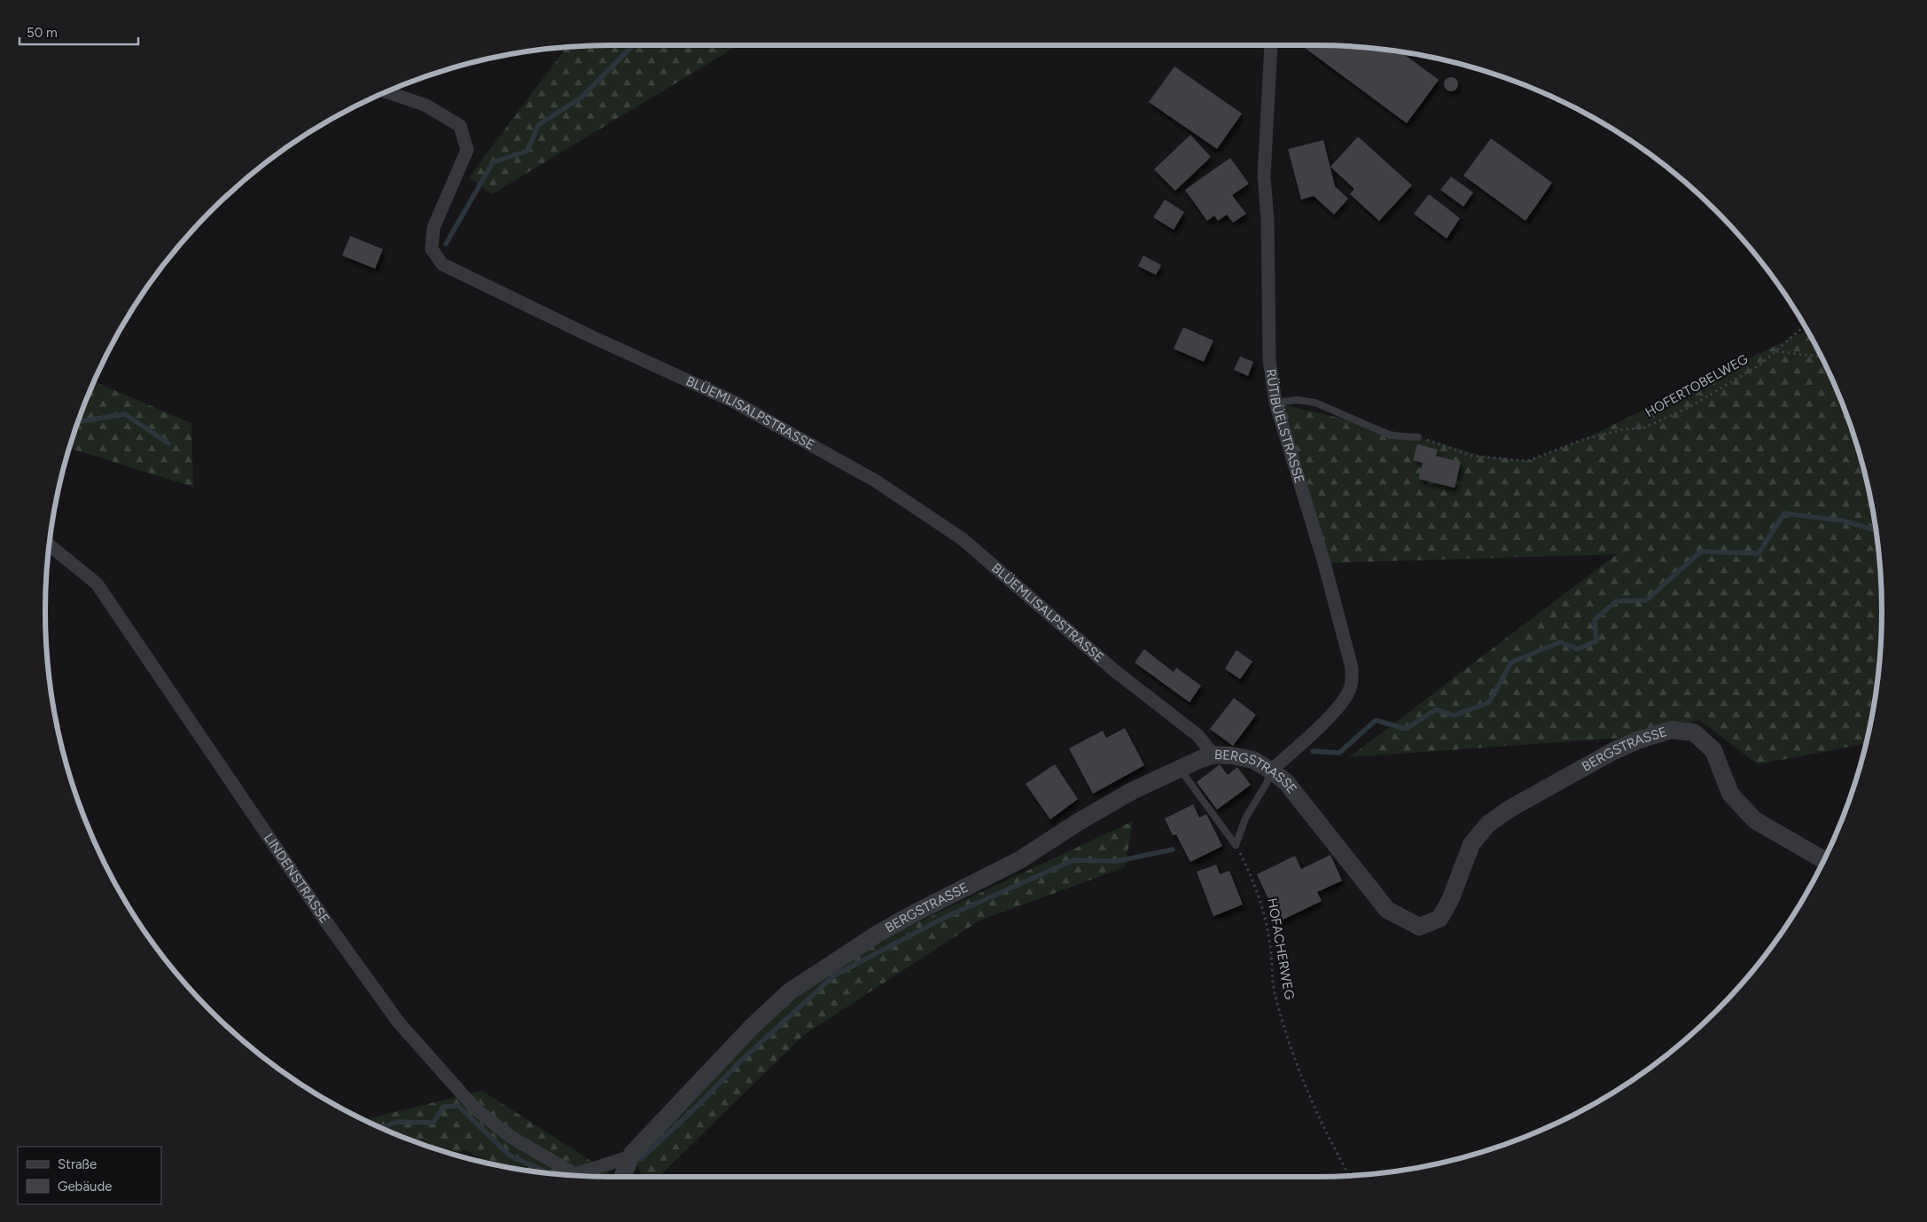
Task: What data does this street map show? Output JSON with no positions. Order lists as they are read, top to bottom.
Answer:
{
  "streets": {
    "street": [
      "BLÜEMLISALPSTRASSE",
      "RÜTIBÜELSTRASSE",
      "BERGSTRASSE",
      "LINDENSTRASSE"
    ],
    "path": ["HOFERTOBELWEG", "HOFACHERWEG"]
  },
  "crossings": [
    ["BLÜEMLISALPSTRASSE", "BERGSTRASSE"],
    ["RÜTIBÜELSTRASSE", "BERGSTRASSE"]
  ],
  "legend": ["Straße", "Gebäude"],
  "scale_bar": "50 m"
}
